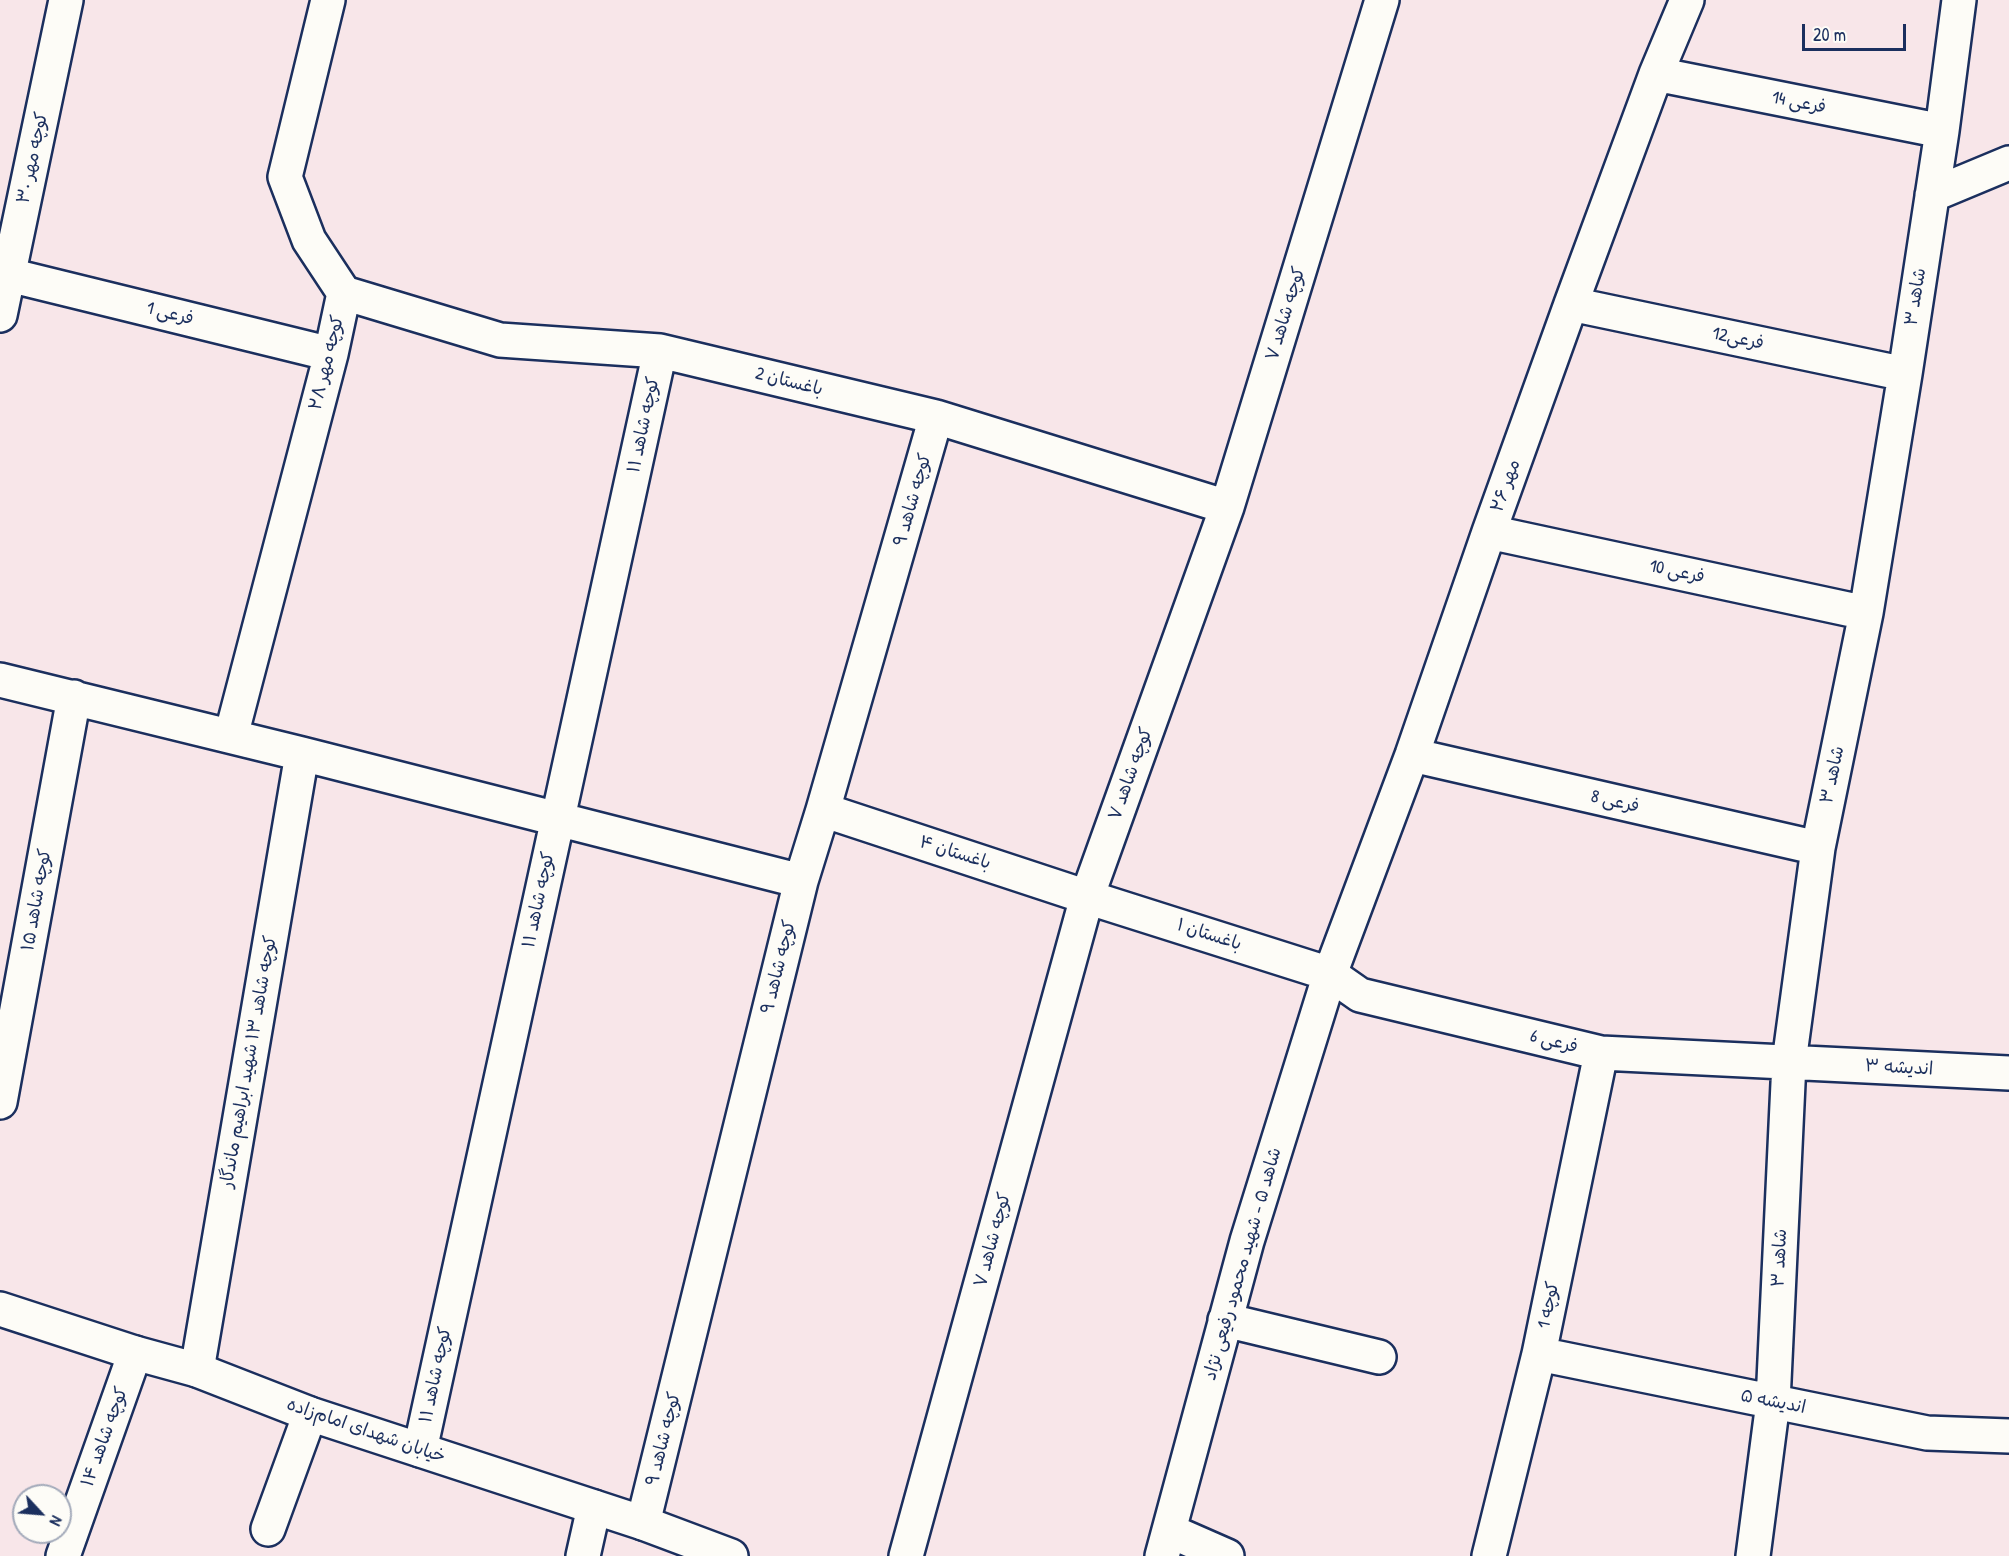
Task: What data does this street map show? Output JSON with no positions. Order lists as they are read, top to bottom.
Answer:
{
  "streets": {
    "street": [
      "فرعی 14",
      "کوچه مهر ۳۰",
      "شاهد ۳",
      "فرعی 1",
      "کوچه شاهد ۷",
      "فرعی12",
      "کوچه مهر ۲۸",
      "باغستان 2",
      "کوچه شاهد ۱۱",
      "مهر ۲۶",
      "کوچه شاهد ۹",
      "فرعی 10",
      "فرعی 8",
      "باغستان ۴",
      "کوچه شاهد ۱۵",
      "باغستان ۱",
      "فرعی 6",
      "کوچه شاهد ۱۳ شهید ابراهیم ماندگار",
      "اندیشه ۳",
      "شاهد ۵ - شهید محمود رفیعی نژاد",
      "کوچه 1",
      "اندیشه ۵",
      "خیابان شهدای امام‌زاده",
      "کوچه شاهد ۱۴"
    ]
  },
  "crossings": [
    ["فرعی 14", "شاهد ۳"],
    ["فرعی 14", "مهر ۲۶"],
    ["کوچه مهر ۳۰", "فرعی 1"],
    ["شاهد ۳", "فرعی12"],
    ["شاهد ۳", "فرعی 10"],
    ["شاهد ۳", "فرعی 8"],
    ["شاهد ۳", "فرعی 6"],
    ["شاهد ۳", "اندیشه ۳"],
    ["شاهد ۳", "اندیشه ۵"],
    ["فرعی 1", "کوچه مهر ۲۸"],
    ["کوچه شاهد ۷", "باغستان 2"],
    ["کوچه شاهد ۷", "باغستان ۴"],
    ["کوچه شاهد ۷", "باغستان ۱"],
    ["فرعی12", "مهر ۲۶"],
    ["کوچه مهر ۲۸", "باغستان 2"],
    ["باغستان 2", "کوچه شاهد ۱۱"],
    ["باغستان 2", "کوچه شاهد ۹"],
    ["کوچه شاهد ۱۱", "خیابان شهدای امام‌زاده"],
    ["مهر ۲۶", "فرعی 10"],
    ["مهر ۲۶", "فرعی 8"],
    ["مهر ۲۶", "باغستان ۱"],
    ["مهر ۲۶", "فرعی 6"],
    ["مهر ۲۶", "شاهد ۵ - شهید محمود رفیعی نژاد"],
    ["کوچه شاهد ۹", "باغستان ۴"],
    ["کوچه شاهد ۹", "خیابان شهدای امام‌زاده"],
    ["باغستان ۴", "باغستان ۱"],
    ["باغستان ۱", "فرعی 6"],
    ["باغستان ۱", "شاهد ۵ - شهید محمود رفیعی نژاد"],
    ["فرعی 6", "اندیشه ۳"],
    ["فرعی 6", "شاهد ۵ - شهید محمود رفیعی نژاد"],
    ["فرعی 6", "کوچه 1"],
    ["کوچه شاهد ۱۳ شهید ابراهیم ماندگار", "خیابان شهدای امام‌زاده"],
    ["کوچه 1", "اندیشه ۵"],
    ["خیابان شهدای امام‌زاده", "کوچه شاهد ۱۴"]
  ],
  "scale_bar": "20 m",
  "north": "bottom right"
}
